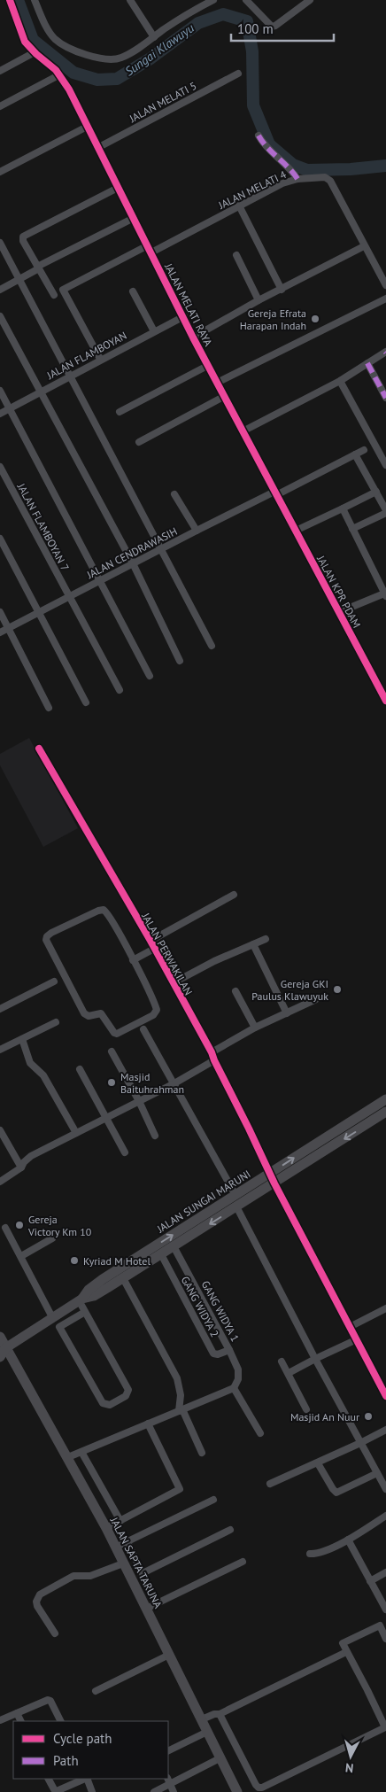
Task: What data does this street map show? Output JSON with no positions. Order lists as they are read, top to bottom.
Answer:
{
  "streets": {
    "main road": ["JALAN SUNGAI MARUNI", "JALAN SAPTA TARUNA"],
    "street": [
      "JALAN MELATI 5",
      "JALAN MELATI 4",
      "JALAN MELATI RAYA",
      "JALAN FLAMBOYAN",
      "JALAN FLAMBOYAN 7",
      "JALAN CENDRAWASIH",
      "JALAN KPR PDAM",
      "JALAN PERWAKILAN",
      "GANG WIDYA 2",
      "GANG WIDYA 1"
    ]
  },
  "crossings": [
    ["JALAN MELATI 5", "JALAN MELATI RAYA"],
    ["JALAN MELATI 4", "JALAN MELATI RAYA"],
    ["JALAN MELATI 4", "JALAN FLAMBOYAN"],
    ["JALAN MELATI RAYA", "JALAN FLAMBOYAN"],
    ["JALAN MELATI RAYA", "JALAN CENDRAWASIH"],
    ["JALAN MELATI RAYA", "JALAN KPR PDAM"],
    ["JALAN FLAMBOYAN 7", "JALAN CENDRAWASIH"],
    ["JALAN CENDRAWASIH", "JALAN KPR PDAM"],
    ["JALAN PERWAKILAN", "JALAN SUNGAI MARUNI"],
    ["JALAN SUNGAI MARUNI", "GANG WIDYA 2"],
    ["JALAN SUNGAI MARUNI", "GANG WIDYA 1"],
    ["JALAN SUNGAI MARUNI", "JALAN SAPTA TARUNA"],
    ["GANG WIDYA 2", "GANG WIDYA 1"]
  ],
  "water": ["Sungai Klawuyu"],
  "places": [
    "Gereja Efrata Harapan Indah",
    "Gereja GKI Paulus Klawuyuk",
    "Masjid Baituhrahman",
    "Gereja Victory Km 10",
    "Kyriad M Hotel",
    "Masjid An Nuur"
  ],
  "legend": ["Cycle path", "Path"],
  "scale_bar": "100 m",
  "north": "bottom"
}
